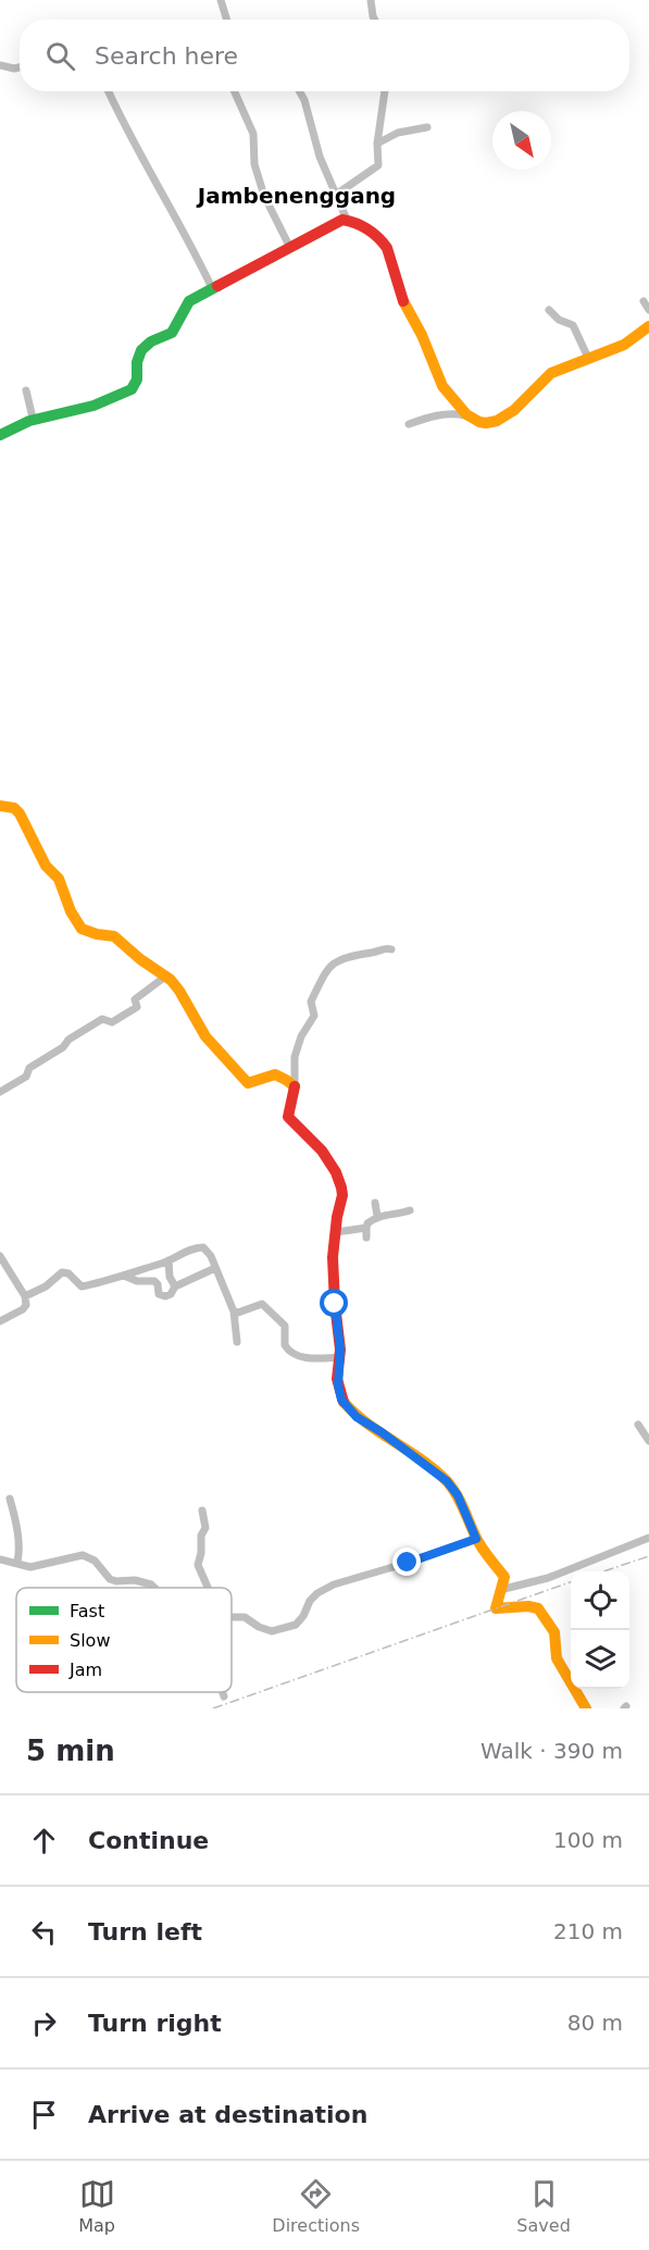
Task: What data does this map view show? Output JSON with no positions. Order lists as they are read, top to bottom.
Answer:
{
  "districts": ["Jambenenggang"],
  "legend": ["Fast", "Slow", "Jam"],
  "north": "bottom right",
  "page": {
    "search": "Search here",
    "heading": ["5 min", "Walk · 390 m"],
    "list": [
      ["Continue", "100 m"],
      ["Turn left", "210 m"],
      ["Turn right", "80 m"],
      "Arrive at destination"
    ],
    "nav": ["Map", "Directions", "Saved"]
  }
}
